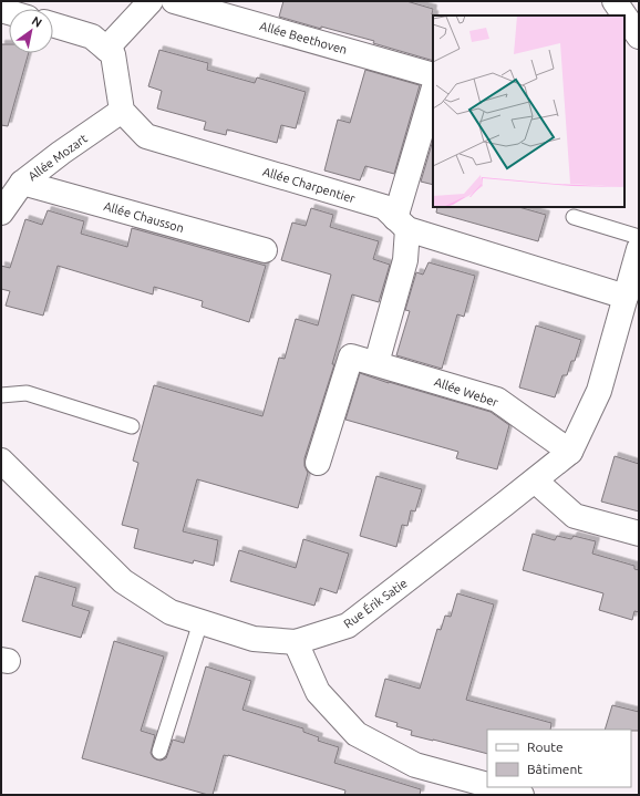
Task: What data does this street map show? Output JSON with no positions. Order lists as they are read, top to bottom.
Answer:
{
  "streets": {
    "street": [
      "Allée Beethoven",
      "Allée Mozart",
      "Allée Charpentier",
      "Allée Chausson",
      "Allée Weber",
      "Rue Érik Satie"
    ]
  },
  "crossings": [
    ["Allée Mozart", "Allée Charpentier"],
    ["Allée Mozart", "Allée Chausson"],
    ["Allée Charpentier", "Rue Érik Satie"],
    ["Allée Weber", "Rue Érik Satie"]
  ],
  "legend": ["Route", "Bâtiment"],
  "north": "top right"
}
